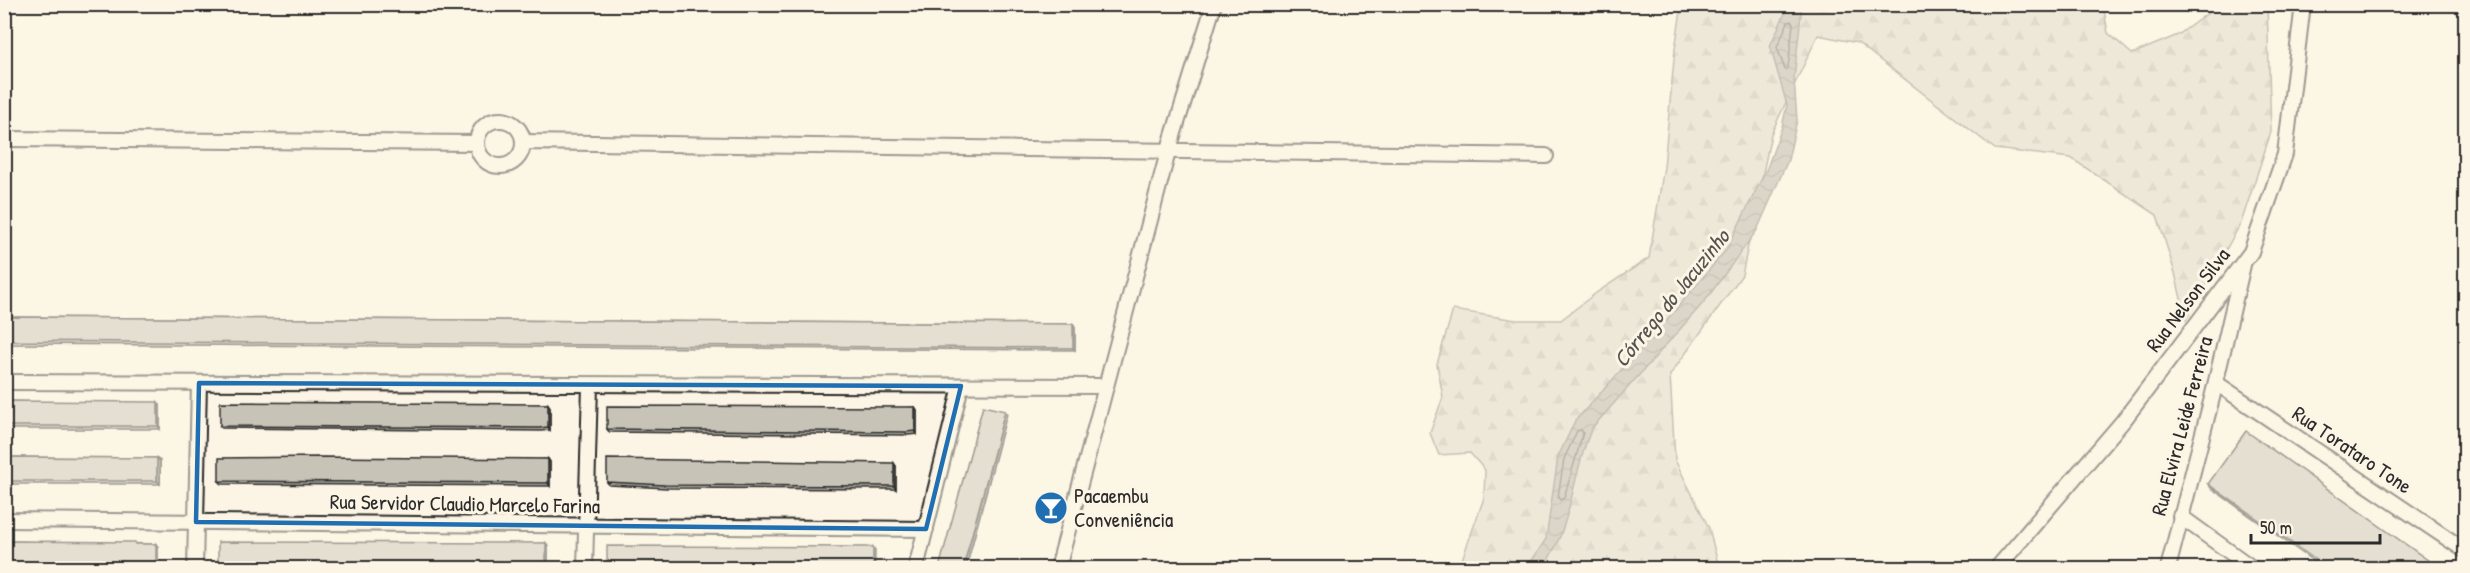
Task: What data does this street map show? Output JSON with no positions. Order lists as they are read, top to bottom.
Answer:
{
  "streets": {
    "street": [
      "Rua Nelson Silva",
      "Rua Elvira Leide Ferreira",
      "Rua Torataro Tone",
      "Rua Servidor Claudio Marcelo Farina"
    ]
  },
  "crossings": [
    ["Rua Nelson Silva", "Rua Elvira Leide Ferreira"],
    ["Rua Elvira Leide Ferreira", "Rua Torataro Tone"]
  ],
  "water": ["Córrego do Jacuzinho"],
  "places": {
    "bar": ["Pacaembu Conveniência"]
  },
  "scale_bar": "50 m"
}
